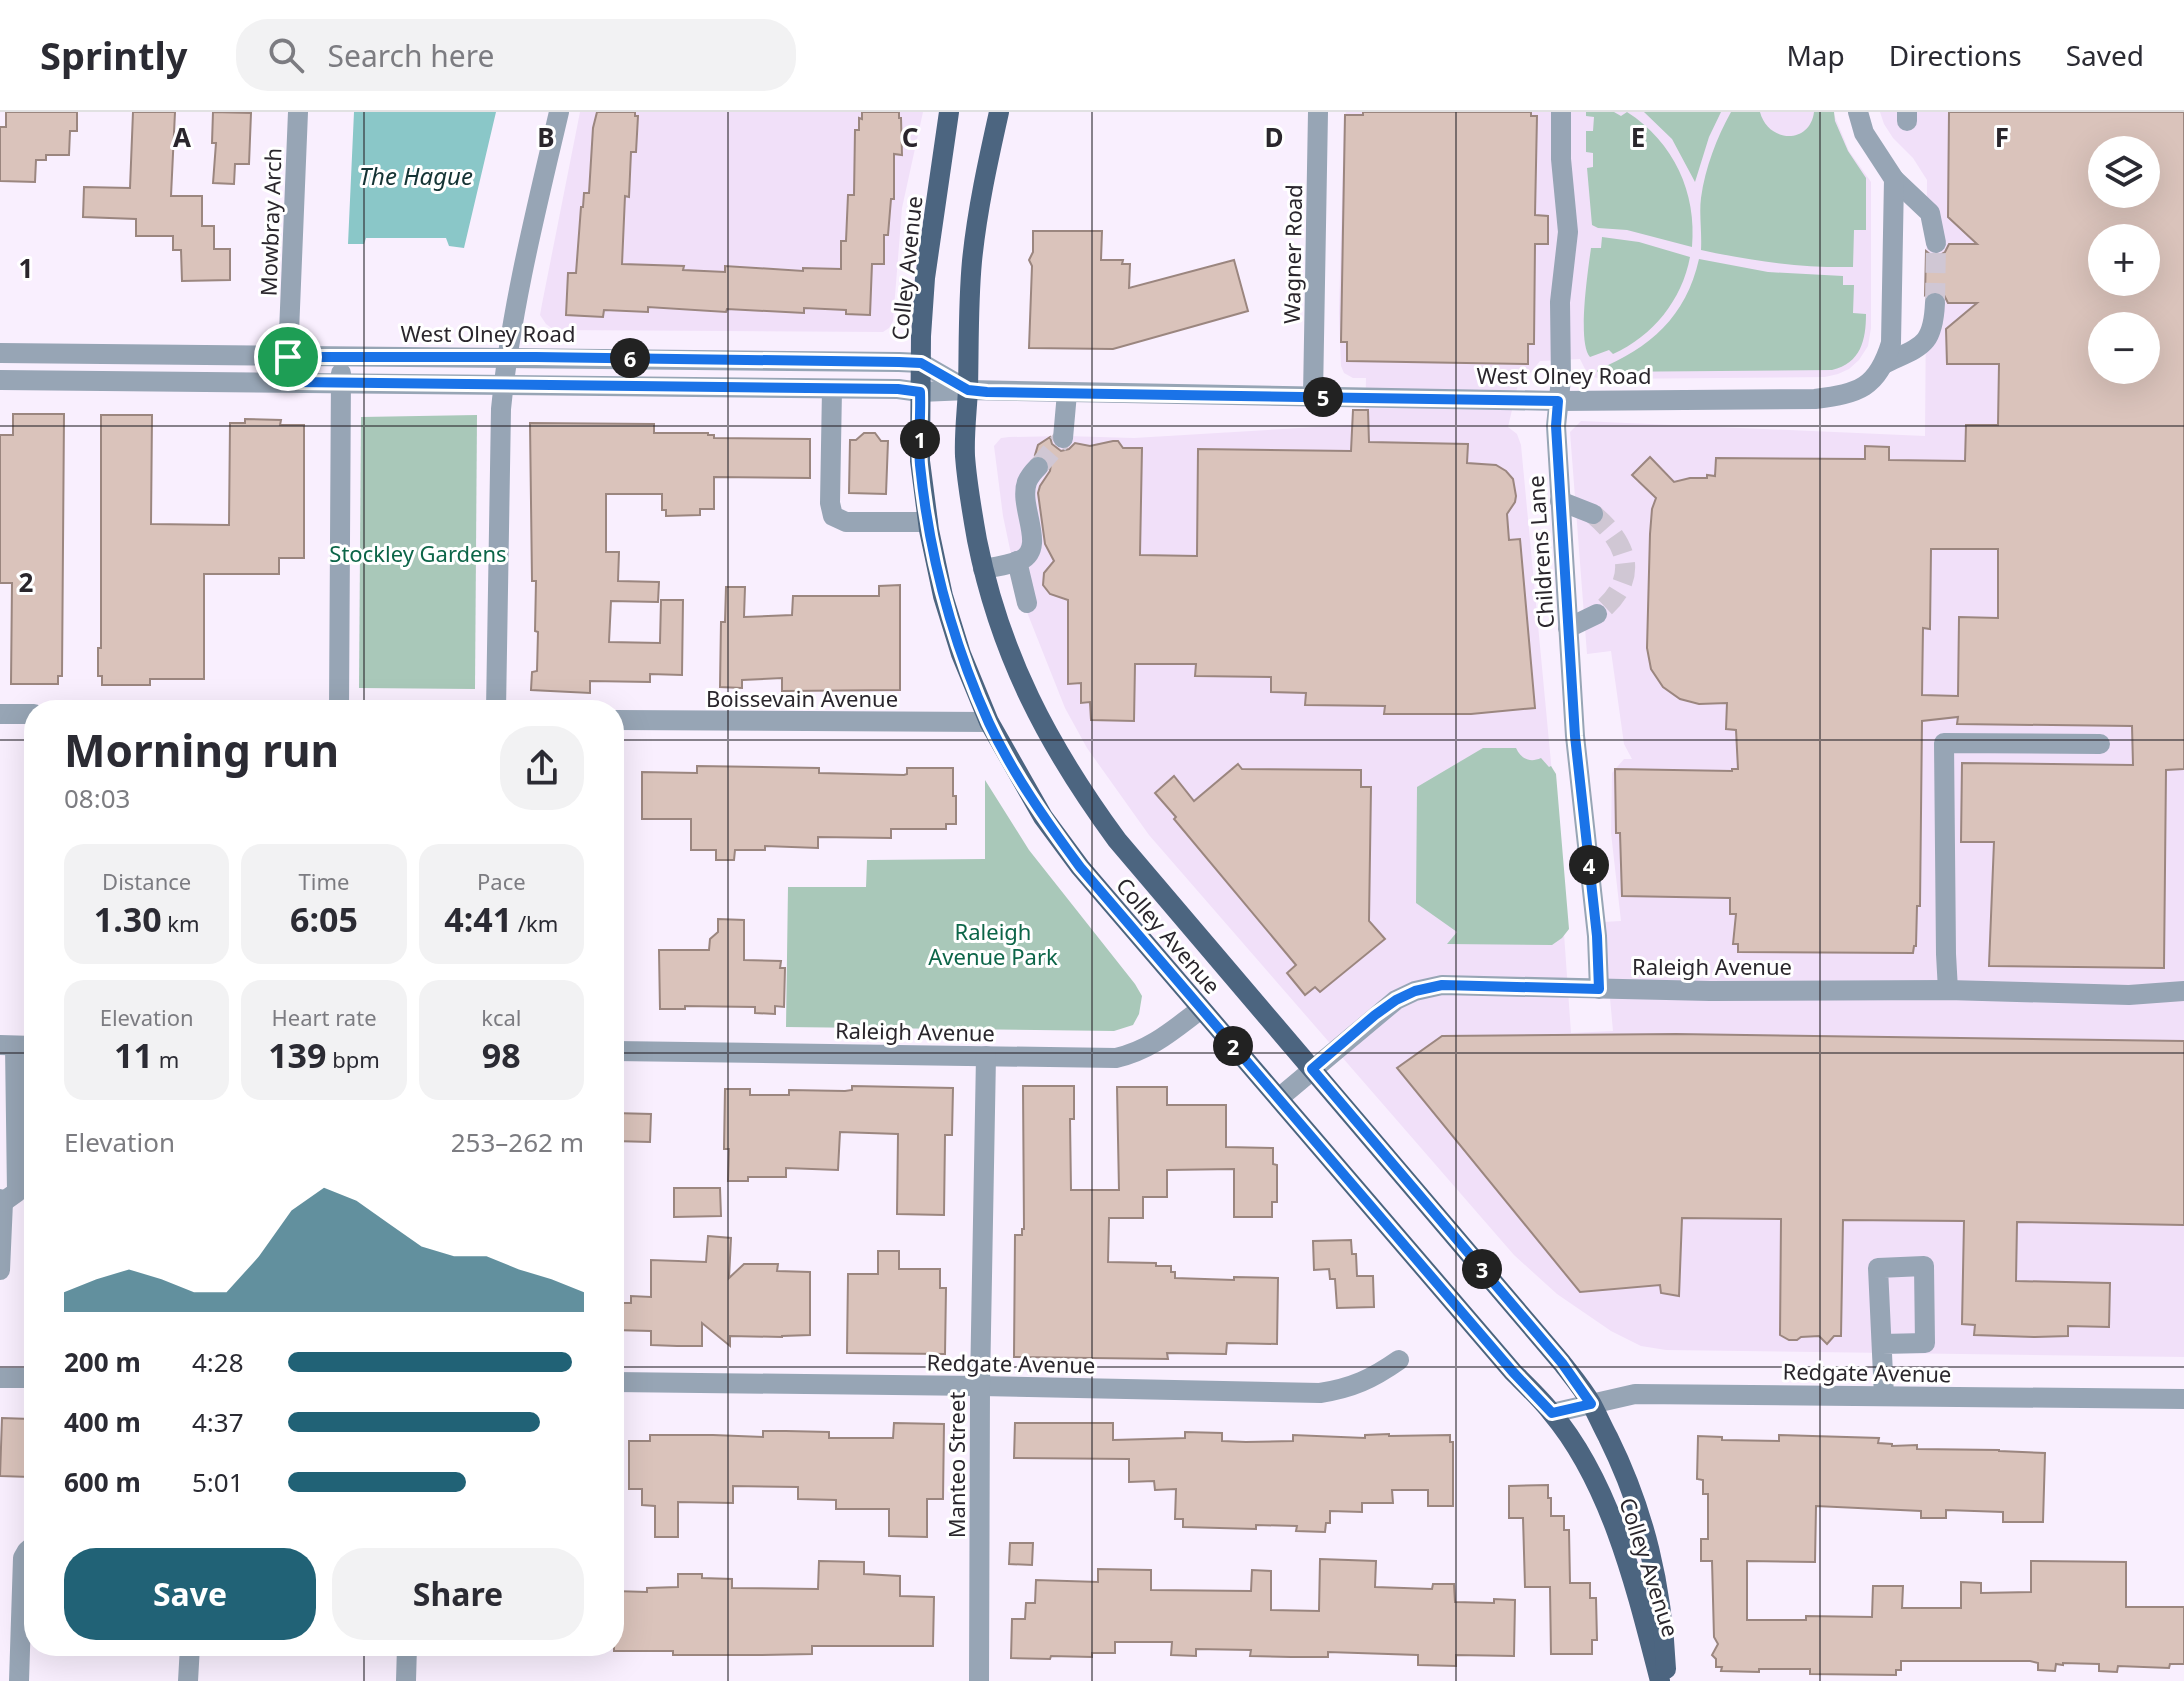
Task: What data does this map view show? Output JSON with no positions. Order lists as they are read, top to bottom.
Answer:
{
  "streets": {
    "main road": ["Colley Avenue"],
    "street": [
      "Mowbray Arch",
      "Wagner Road",
      "West Olney Road",
      "Childrens Lane",
      "Boissevain Avenue",
      "Raleigh Avenue",
      "Redgate Avenue",
      "Manteo Street"
    ]
  },
  "crossings": [
    ["Mowbray Arch", "West Olney Road"],
    ["Wagner Road", "West Olney Road"],
    ["Colley Avenue", "West Olney Road"],
    ["Colley Avenue", "Boissevain Avenue"],
    ["Colley Avenue", "Raleigh Avenue"],
    ["Colley Avenue", "Redgate Avenue"],
    ["West Olney Road", "Childrens Lane"],
    ["Childrens Lane", "Raleigh Avenue"],
    ["Raleigh Avenue", "Manteo Street"],
    ["Redgate Avenue", "Manteo Street"]
  ],
  "water": ["The Hague"],
  "parks": ["Stockley Gardens", "Raleigh Avenue Park"],
  "page": {
    "header": "Sprintly",
    "search": "Search here",
    "nav": ["Map", "Directions", "Saved"],
    "map_buttons": ["+", "−"],
    "pins": [
      "6",
      "5",
      "1",
      "4",
      "2",
      "3"
    ],
    "heading": ["Morning run", "08:03"],
    "stats": [
      ["Distance", "1.30 km"],
      ["Time", "6:05"],
      ["Pace", "4:41 /km"],
      ["Elevation", "11 m"],
      ["Heart rate", "139 bpm"],
      ["kcal", "98"]
    ],
    "chart": ["Elevation", "253–262 m"],
    "list": [
      {
        "name": "200 m",
        "note": "4:28"
      },
      {
        "name": "400 m",
        "note": "4:37"
      },
      {
        "name": "600 m",
        "note": "5:01"
      }
    ],
    "buttons": ["Save", "Share"]
  },
  "grid": {
    "columns": [
      "A",
      "B",
      "C",
      "D",
      "E",
      "F"
    ],
    "rows": ["1", "2"]
  }
}
